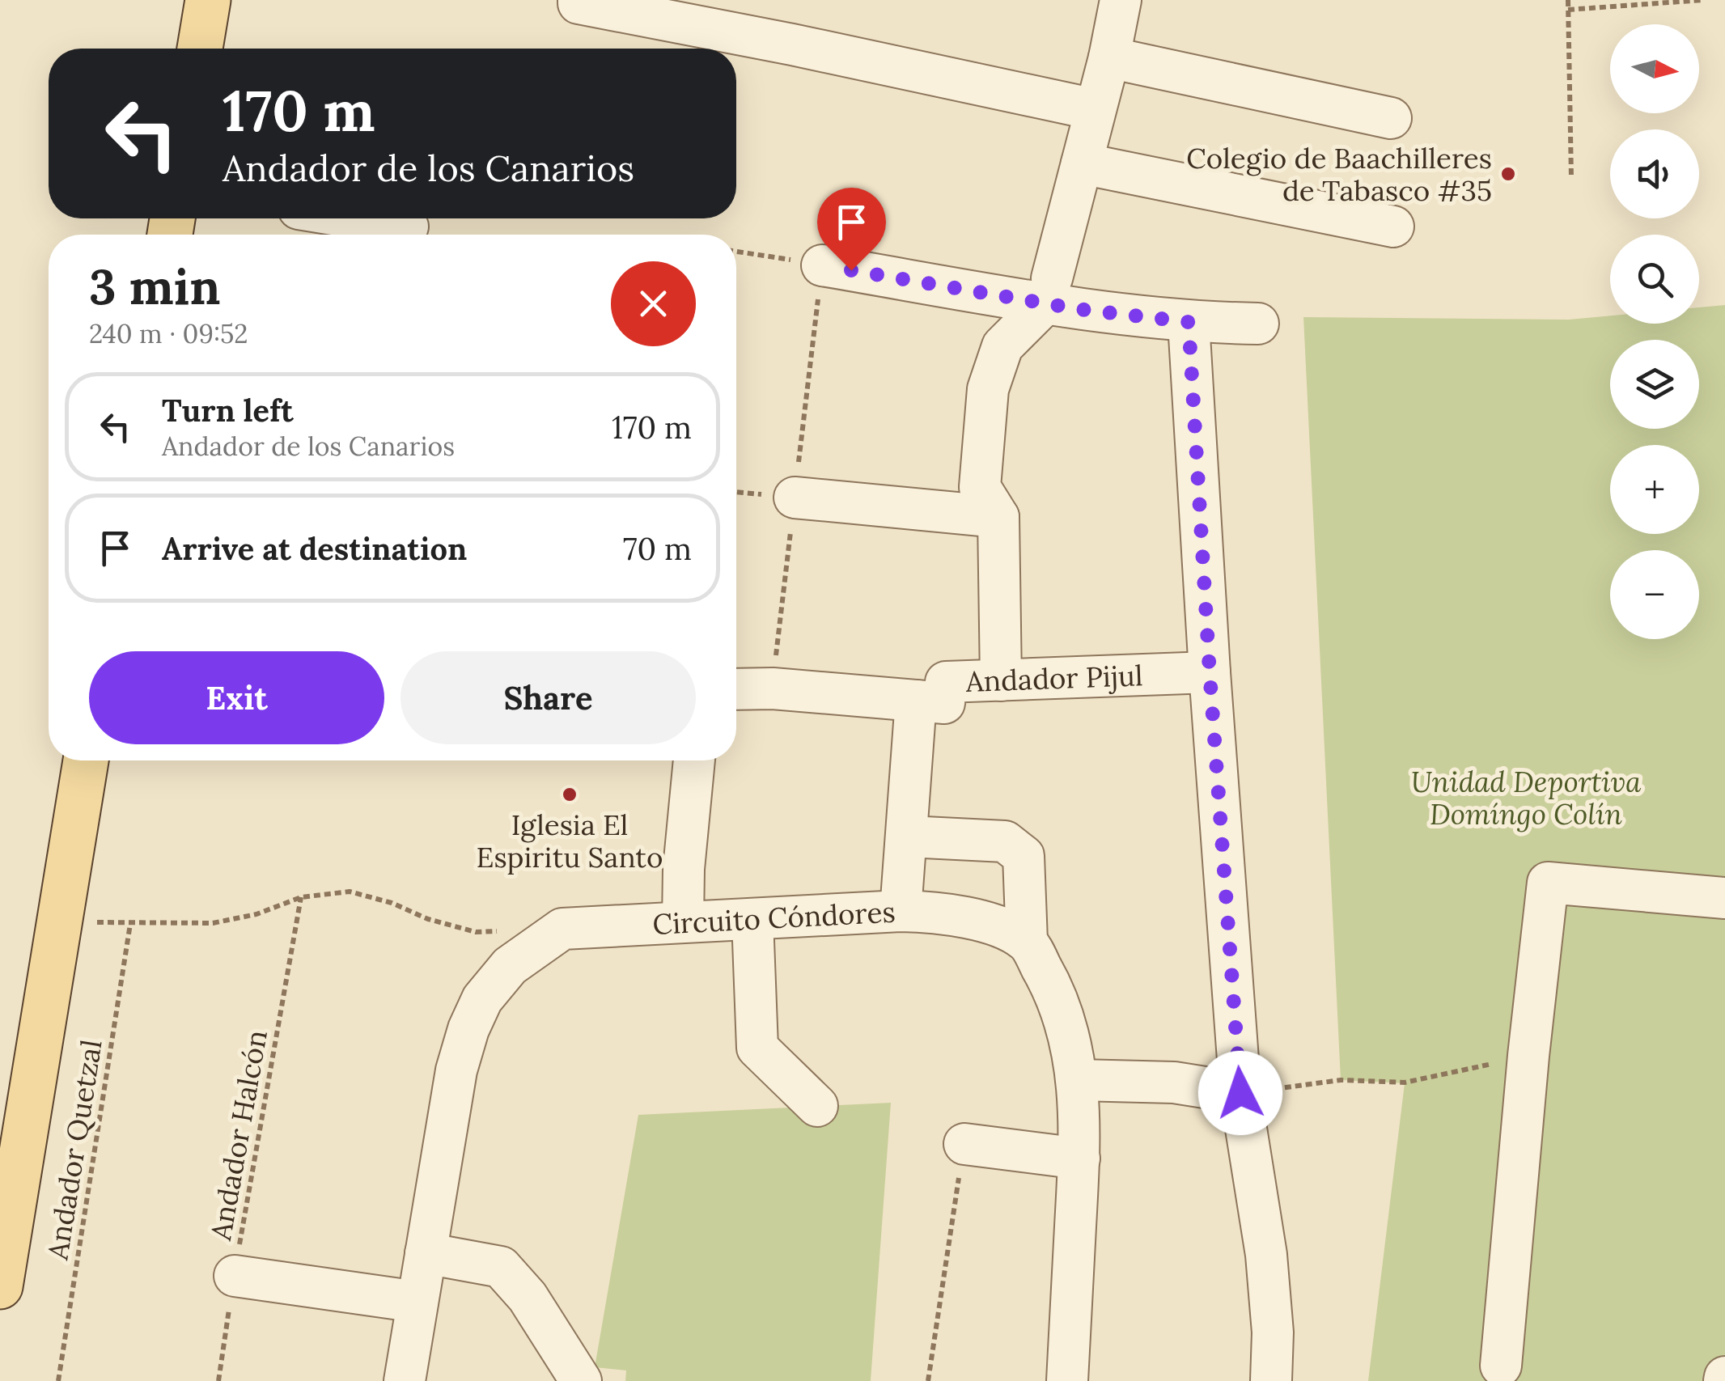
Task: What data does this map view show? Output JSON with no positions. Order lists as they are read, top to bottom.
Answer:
{
  "streets": {
    "street": ["Andador Pijul", "Circuito Cóndores"],
    "path": ["Andador Halcón", "Andador Quetzal"]
  },
  "parks": ["Unidad Deportiva Domíngo Colín"],
  "places": ["Colegio de Baachilleres de Tabasco #35", "Iglesia El Espiritu Santo"],
  "north": "right",
  "page": {
    "map_buttons": ["+", "−"],
    "turn": ["170 m", "Andador de los Canarios"],
    "heading": ["3 min", "240 m · 09:52"],
    "list": [
      {
        "name": "Turn left",
        "note": "Andador de los Canarios",
        "value": "170 m"
      },
      {
        "name": "Arrive at destination",
        "value": "70 m"
      }
    ],
    "buttons": ["Exit", "Share"]
  }
}
